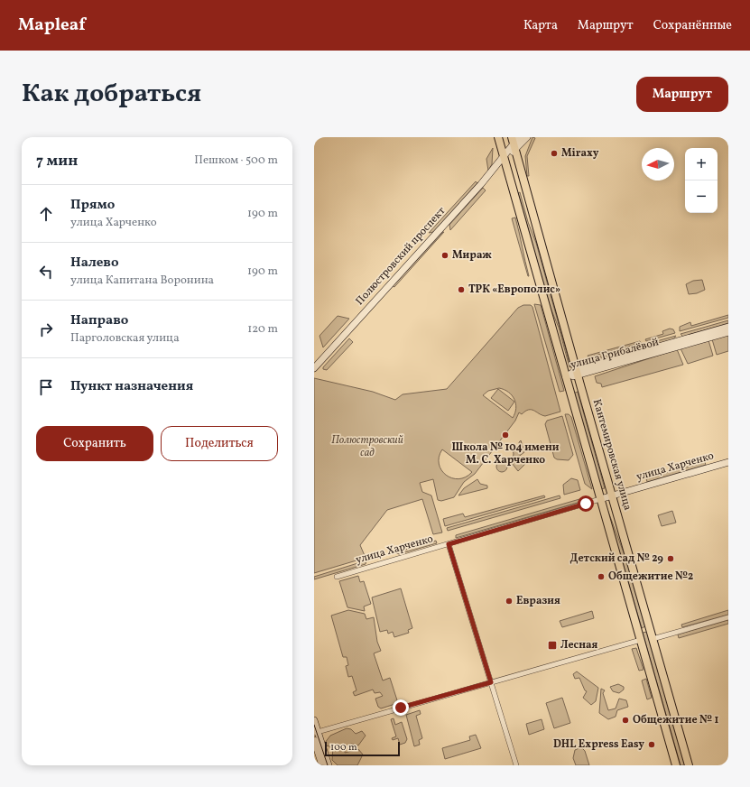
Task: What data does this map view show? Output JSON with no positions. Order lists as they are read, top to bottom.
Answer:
{
  "streets": {
    "main road": ["Кантемировская улица"],
    "street": ["Полюстровский проспект", "улица Грибалёвой", "улица Харченко"]
  },
  "crossings": [
    ["Полюстровский проспект", "Кантемировская улица"],
    ["улица Грибалёвой", "Кантемировская улица"],
    ["Кантемировская улица", "улица Харченко"]
  ],
  "parks": ["Полюстровский сад"],
  "places": {
    "other": [
      "Miraxy",
      "Мираж",
      "ТРК «Европолис»",
      "Школа № 104 имени М. С. Харченко",
      "Детский сад № 29",
      "Общежитие №2",
      "Евразия",
      "Общежитие № 1",
      "DHL Express Easy"
    ],
    "transit": ["Лесная"]
  },
  "scale_bar": "100 m",
  "north": "left",
  "page": {
    "header": "Mapleaf",
    "nav": ["Карта", "Маршрут", "Сохранённые"],
    "title": "Как добраться",
    "buttons": [
      "Маршрут",
      ["Сохранить", "Поделиться"]
    ],
    "heading": ["7 мин", "Пешком · 500 m"],
    "map_buttons": ["+", "−"],
    "list": [
      ["Прямо", "улица Харченко", "190 m"],
      ["Налево", "улица Капитана Воронина", "190 m"],
      ["Направо", "Парголовская улица", "120 m"],
      "Пункт назначения"
    ],
    "scale": "100 m"
  }
}
